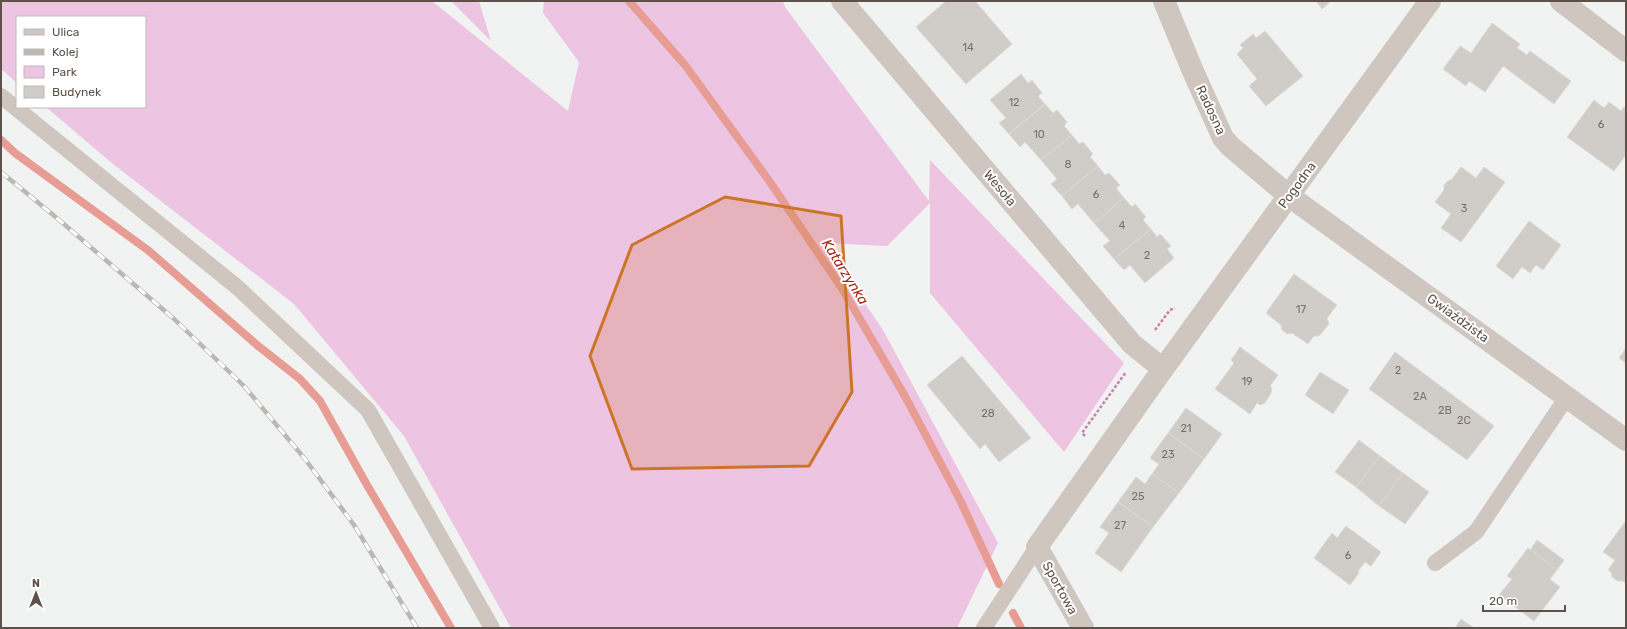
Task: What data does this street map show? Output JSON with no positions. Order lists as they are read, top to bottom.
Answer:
{
  "streets": {
    "street": [
      "Radosna",
      "Pogodna",
      "Wesoła",
      "Gwiaździsta",
      "Sportowa"
    ]
  },
  "crossings": [
    ["Radosna", "Pogodna"],
    ["Radosna", "Gwiaździsta"],
    ["Pogodna", "Wesoła"],
    ["Pogodna", "Gwiaździsta"],
    ["Pogodna", "Sportowa"]
  ],
  "water": ["Katarzynka"],
  "house_numbers": [
    "14",
    "12",
    "6",
    "10",
    "8",
    "6",
    "3",
    "4",
    "2",
    "17",
    "2",
    "19",
    "2A",
    "2B",
    "28",
    "2C",
    "21",
    "23",
    "25",
    "27",
    "6"
  ],
  "legend": [
    "Ulica",
    "Kolej",
    "Park",
    "Budynek"
  ],
  "scale_bar": "20 m",
  "north": "top"
}
